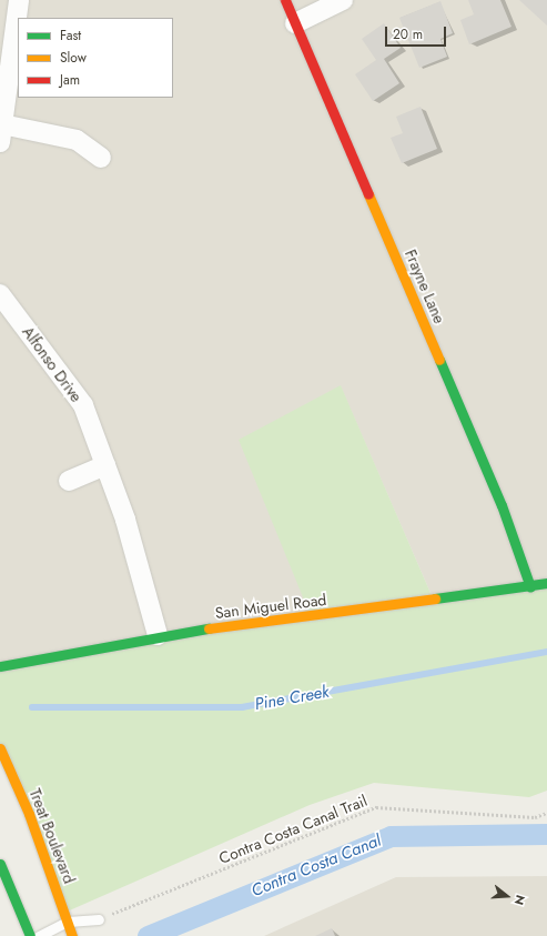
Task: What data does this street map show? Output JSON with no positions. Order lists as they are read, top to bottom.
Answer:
{
  "streets": {
    "street": [
      "Frayne Lane",
      "Alfonso Drive",
      "San Miguel Road",
      "Treat Boulevard"
    ],
    "path": ["Contra Costa Canal Trail"]
  },
  "crossings": [
    ["Frayne Lane", "San Miguel Road"],
    ["Alfonso Drive", "San Miguel Road"]
  ],
  "water": ["Pine Creek", "Contra Costa Canal"],
  "legend": ["Fast", "Slow", "Jam"],
  "scale_bar": "20 m",
  "north": "right"
}
